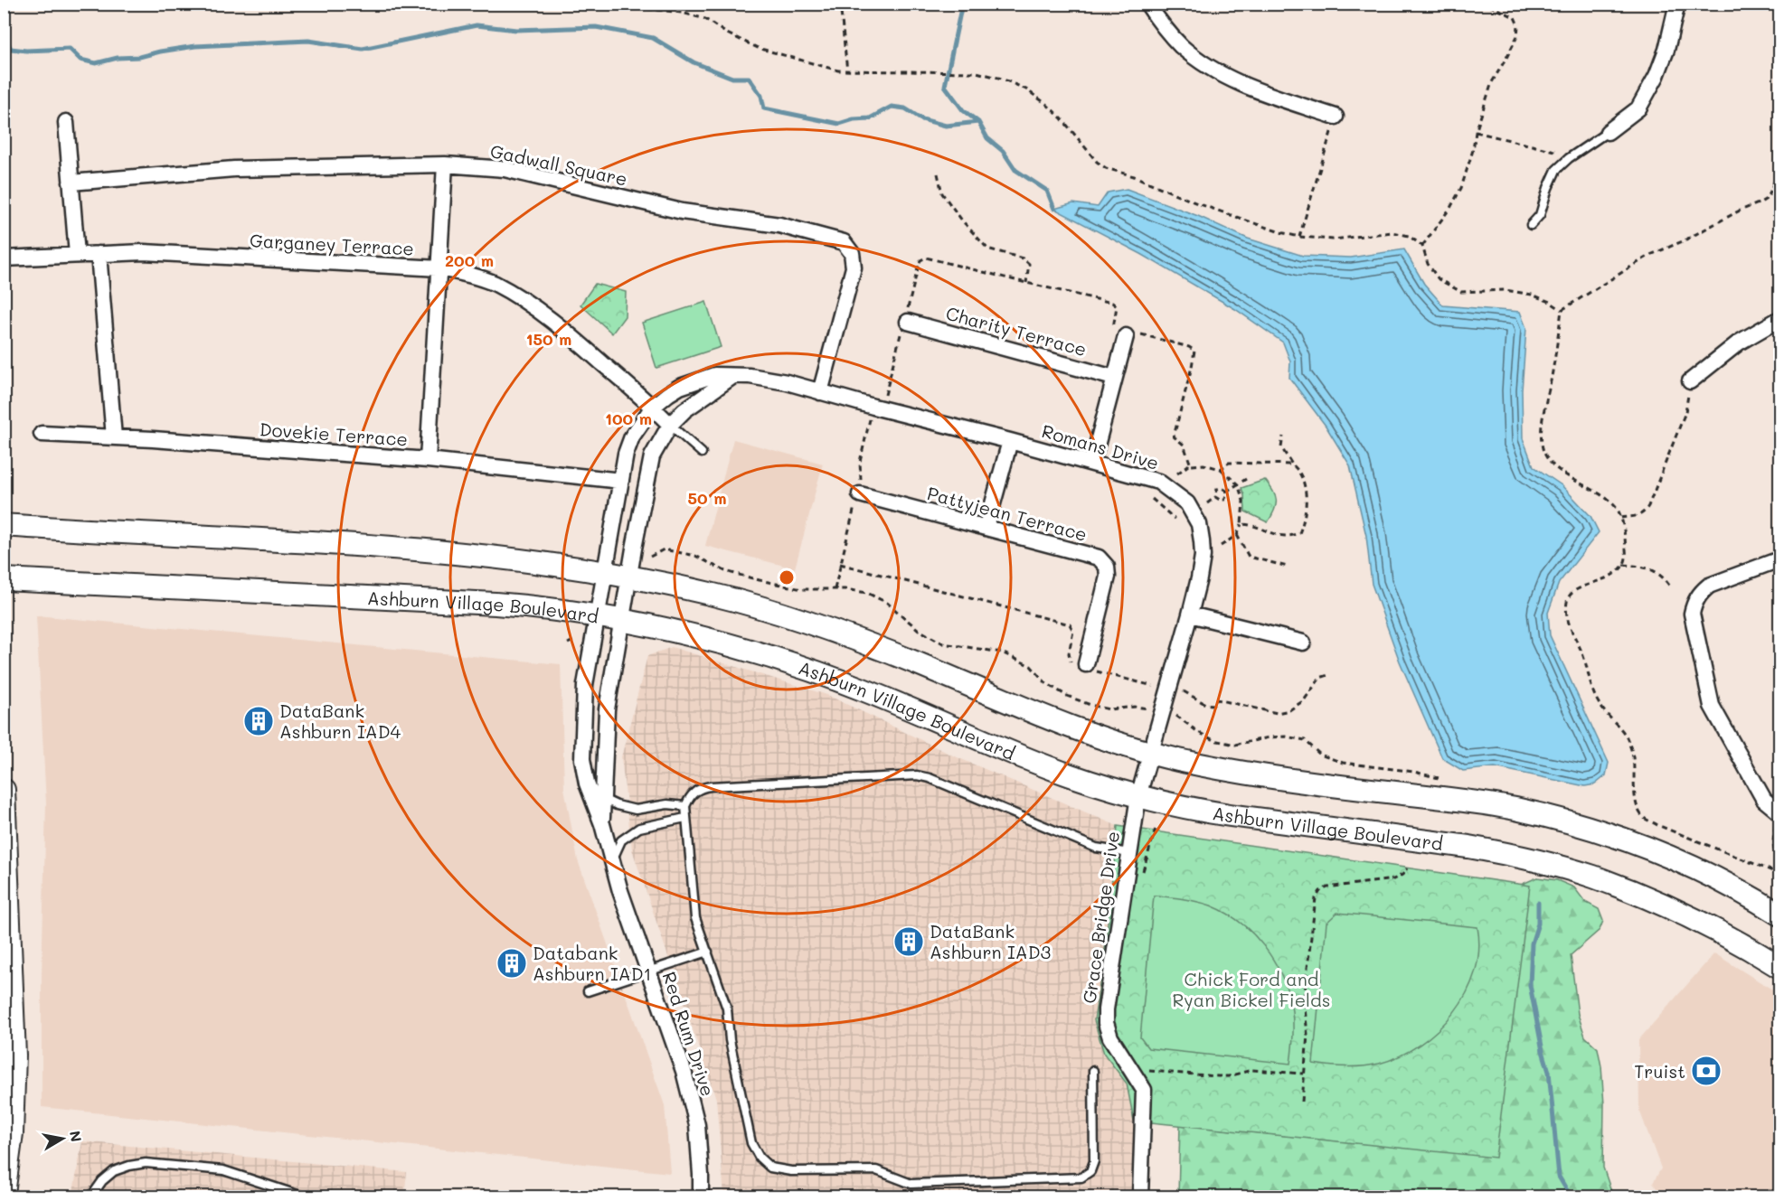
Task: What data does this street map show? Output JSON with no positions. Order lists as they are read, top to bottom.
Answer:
{
  "streets": {
    "main road": ["Ashburn Village Boulevard"],
    "street": [
      "Gadwall Square",
      "Garganey Terrace",
      "Charity Terrace",
      "Dovekie Terrace",
      "Romans Drive",
      "Pattyjean Terrace",
      "Grace Bridge Drive",
      "Red Rum Drive"
    ]
  },
  "crossings": [
    ["Gadwall Square", "Romans Drive"],
    ["Garganey Terrace", "Romans Drive"],
    ["Dovekie Terrace", "Romans Drive"],
    ["Romans Drive", "Ashburn Village Boulevard"],
    ["Romans Drive", "Grace Bridge Drive"],
    ["Romans Drive", "Red Rum Drive"],
    ["Ashburn Village Boulevard", "Grace Bridge Drive"],
    ["Ashburn Village Boulevard", "Red Rum Drive"]
  ],
  "parks": ["Chick Ford and Ryan Bickel Fields"],
  "places": {
    "building": ["DataBank Ashburn IAD4", "DataBank Ashburn IAD3", "Databank Ashburn IAD1"],
    "bank": ["Truist"]
  },
  "north": "right",
  "rings": [
    "200 m",
    "150 m",
    "100 m",
    "50 m"
  ]
}
